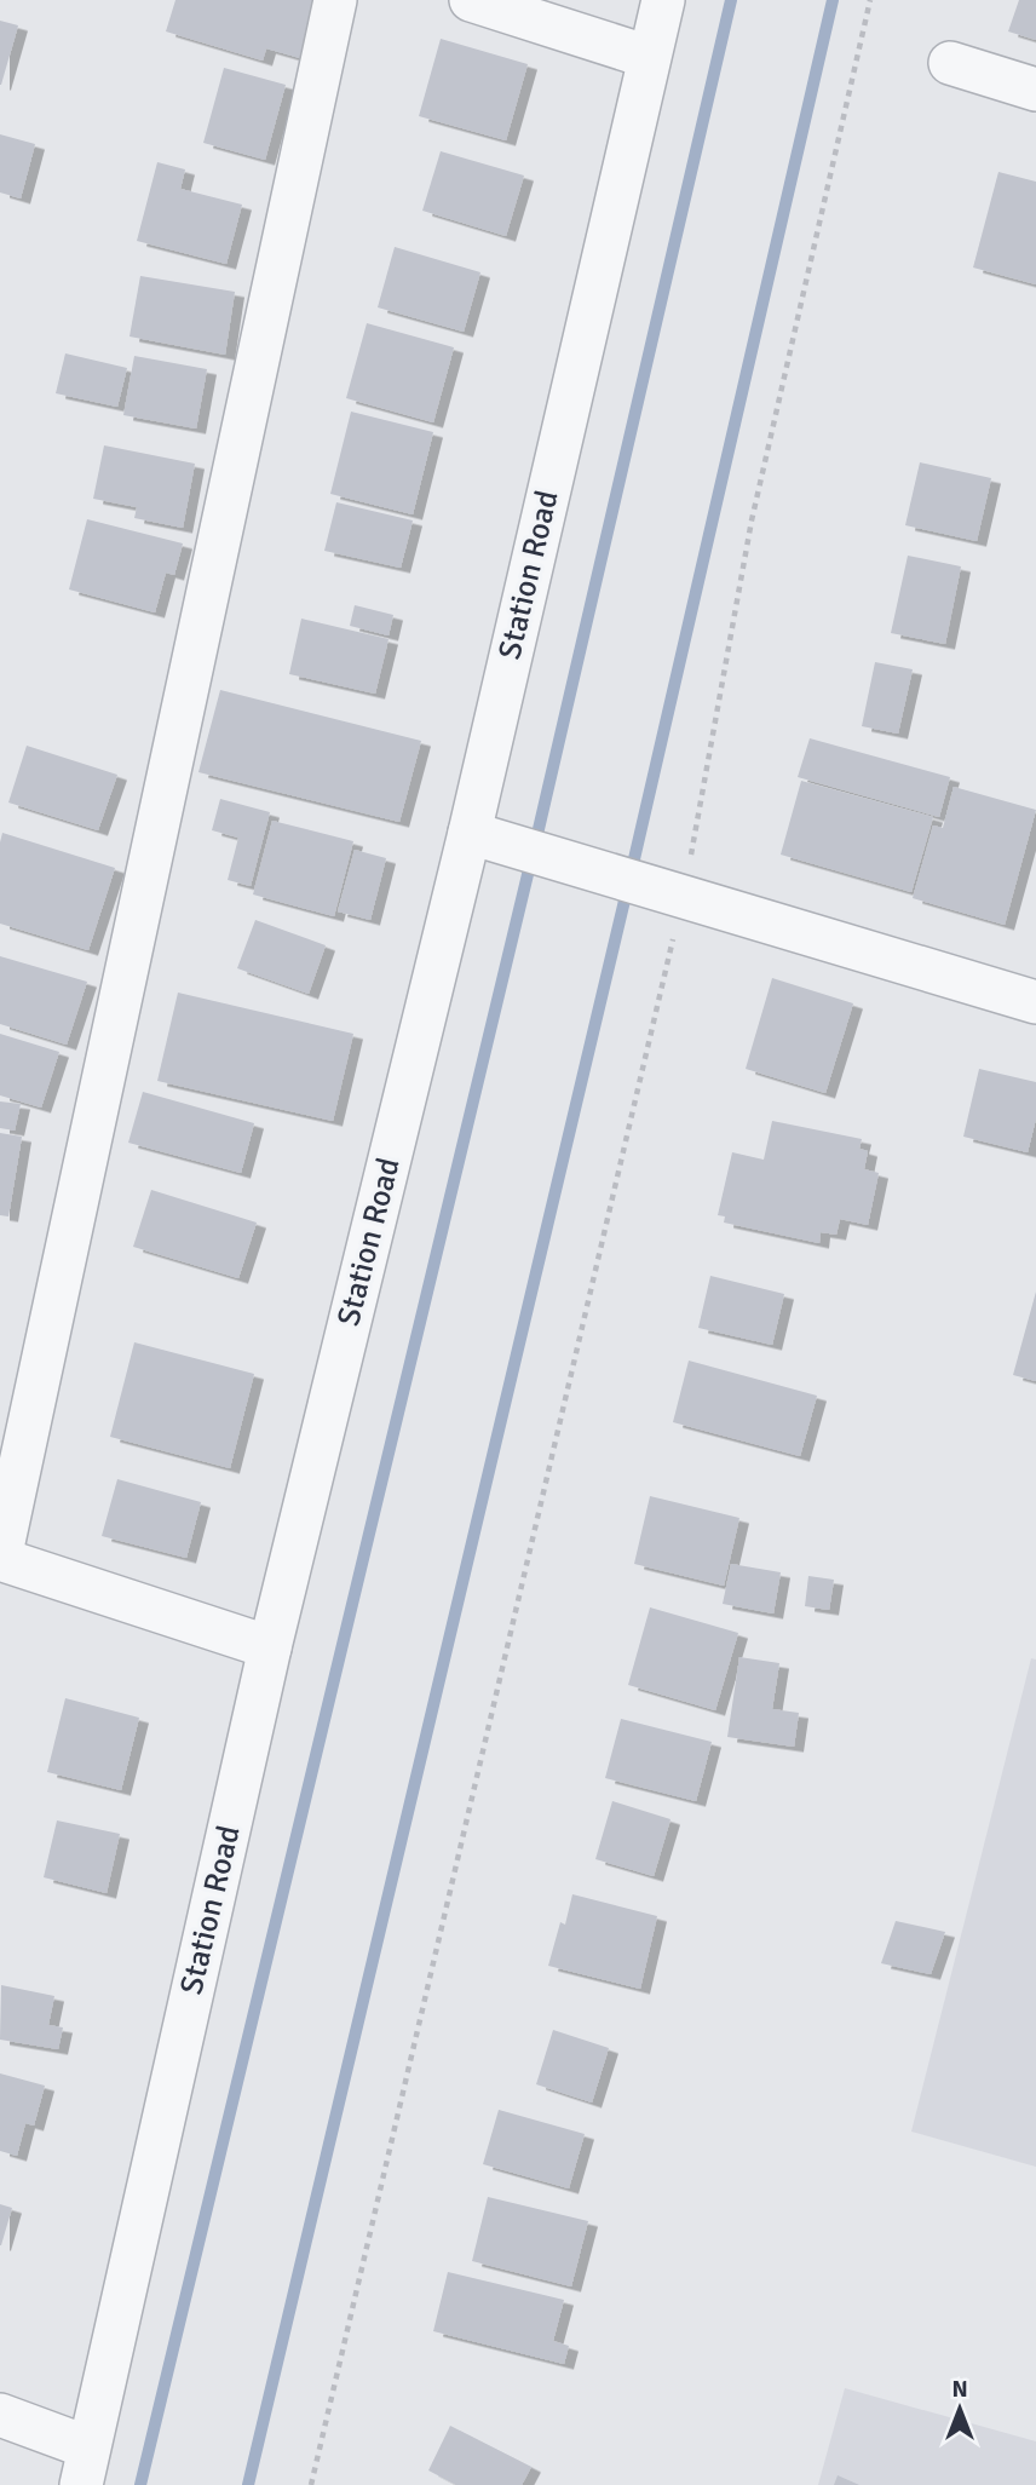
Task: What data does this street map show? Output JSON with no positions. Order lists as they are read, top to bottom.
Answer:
{
  "streets": {
    "street": ["Station Road"]
  },
  "north": "top"
}
